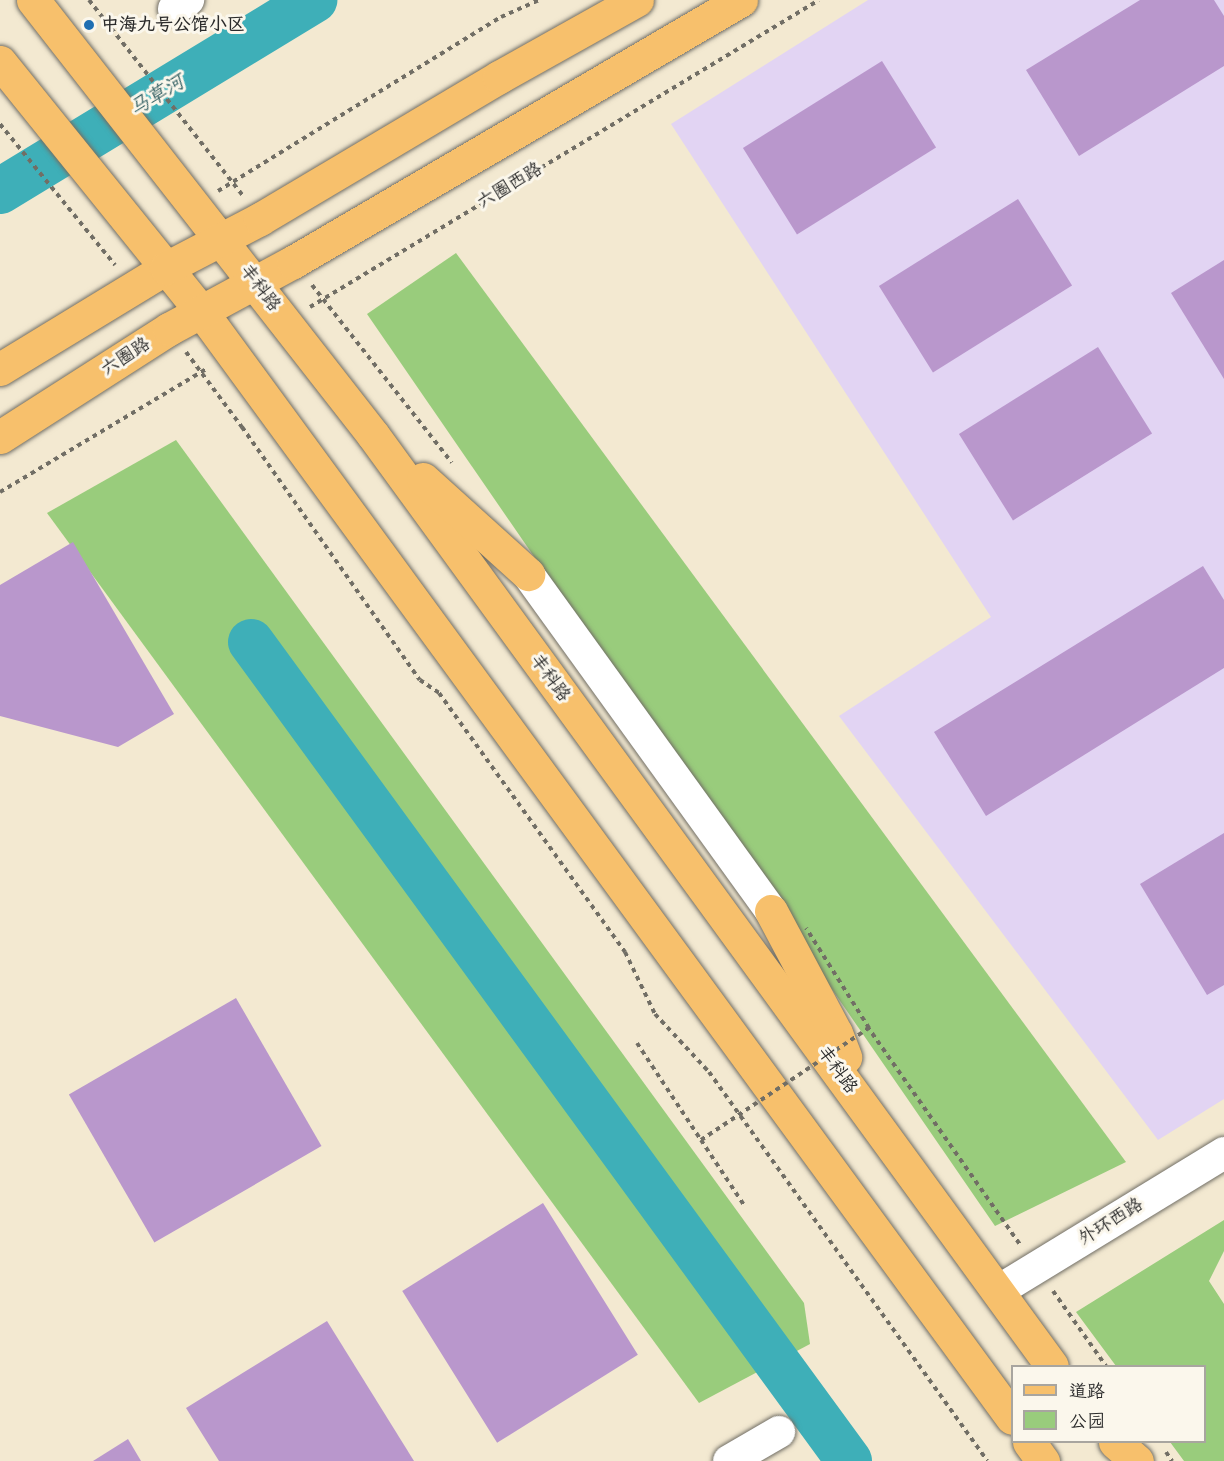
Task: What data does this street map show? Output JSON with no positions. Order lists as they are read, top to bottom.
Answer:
{
  "streets": {
    "main road": ["丰科路", "六圈路"],
    "street": ["外环西路"],
    "path": ["六圈西路"]
  },
  "crossings": [
    ["六圈西路", "丰科路"],
    ["丰科路", "六圈路"],
    ["丰科路", "外环西路"]
  ],
  "water": ["马草河"],
  "places": ["中海九号公馆小区"],
  "legend": ["道路", "公园"]
}
